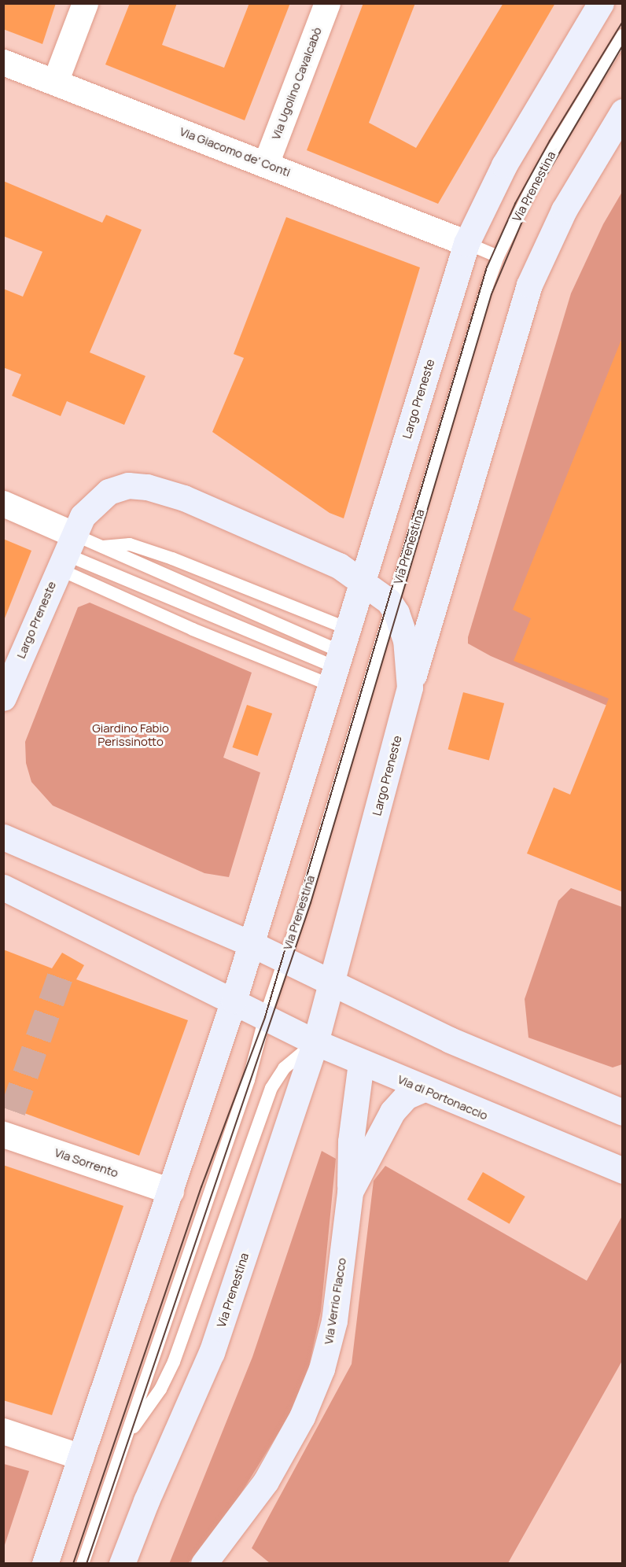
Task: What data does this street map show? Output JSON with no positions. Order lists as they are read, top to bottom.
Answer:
{
  "streets": {
    "main road": [
      "Via Prenestina",
      "Largo Preneste",
      "Via di Portonaccio",
      "Via Verrio Flacco"
    ],
    "street": ["Via Ugolino Cavalcabò", "Via Giacomo de' Conti", "Via Sorrento"]
  },
  "crossings": [
    ["Via Ugolino Cavalcabò", "Via Giacomo de' Conti"],
    ["Via Giacomo de' Conti", "Largo Preneste"],
    ["Via Prenestina", "Largo Preneste"],
    ["Via Prenestina", "Via di Portonaccio"],
    ["Via di Portonaccio", "Via Verrio Flacco"]
  ],
  "parks": ["Giardino Fabio Perissinotto"]
}
